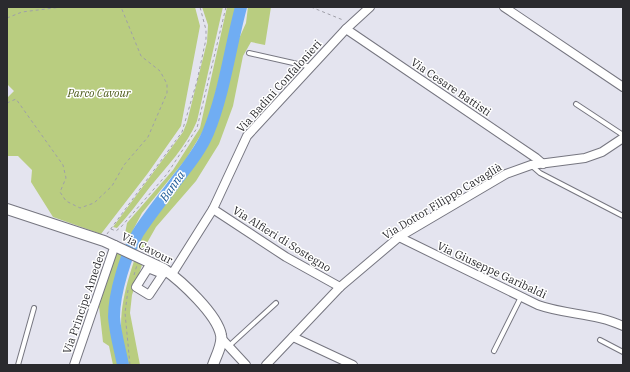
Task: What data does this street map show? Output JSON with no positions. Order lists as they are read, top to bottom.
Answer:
{
  "streets": {
    "street": [
      "Via Badini Confalonieri",
      "Via Cesare Battisti",
      "Via Dottor Filippo Cavaglià",
      "Via Alfieri di Sostegno",
      "Via Cavour",
      "Via Giuseppe Garibaldi",
      "Via Principe Amedeo"
    ]
  },
  "crossings": [
    ["Via Badini Confalonieri", "Via Cesare Battisti"],
    ["Via Badini Confalonieri", "Via Alfieri di Sostegno"],
    ["Via Badini Confalonieri", "Via Cavour"],
    ["Via Cesare Battisti", "Via Dottor Filippo Cavaglià"],
    ["Via Dottor Filippo Cavaglià", "Via Alfieri di Sostegno"],
    ["Via Dottor Filippo Cavaglià", "Via Giuseppe Garibaldi"],
    ["Via Cavour", "Via Principe Amedeo"]
  ],
  "water": ["Banna"],
  "parks": ["Parco Cavour"]
}
